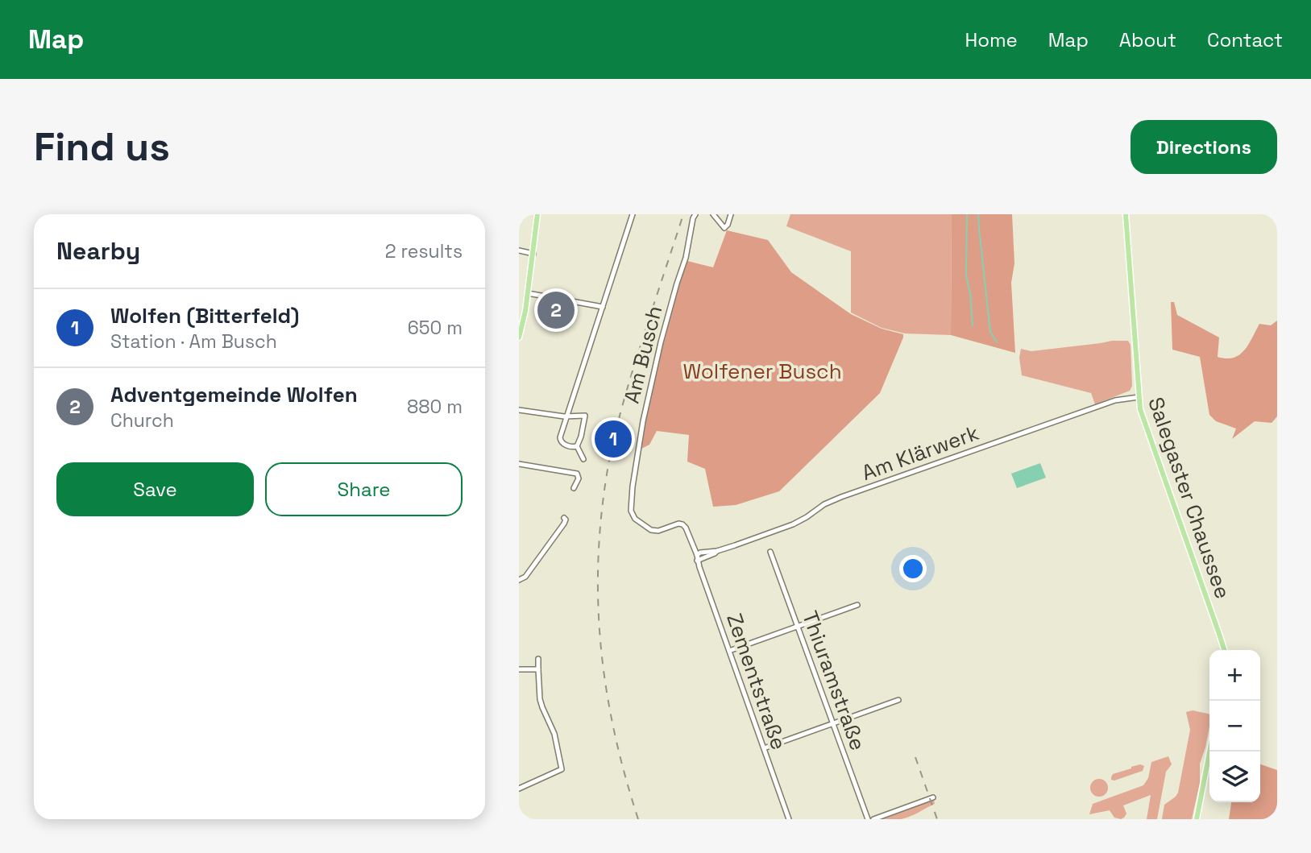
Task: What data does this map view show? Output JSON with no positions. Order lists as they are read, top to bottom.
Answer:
{
  "streets": {
    "main road": ["Salegaster Chaussee"],
    "street": [
      "Am Busch",
      "Am Klärwerk",
      "Thiuramstraße",
      "Zementstraße"
    ]
  },
  "crossings": [
    ["Am Busch", "Am Klärwerk"],
    ["Am Busch", "Zementstraße"],
    ["Am Klärwerk", "Salegaster Chaussee"],
    ["Am Klärwerk", "Zementstraße"]
  ],
  "parks": ["Wolfener Busch"],
  "page": {
    "header": "Map",
    "nav": [
      "Home",
      "Map",
      "About",
      "Contact"
    ],
    "buttons": [
      "Directions",
      ["Save", "Share"]
    ],
    "title": "Find us",
    "heading": ["Nearby", "2 results"],
    "list": [
      {
        "mark": "1",
        "name": "Wolfen (Bitterfeld)",
        "note": "Station · Am Busch",
        "value": "650 m"
      },
      {
        "mark": "2",
        "name": "Adventgemeinde Wolfen",
        "note": "Church",
        "value": "880 m"
      }
    ],
    "pins": ["2", "1"],
    "map_buttons": ["+", "−"]
  }
}
